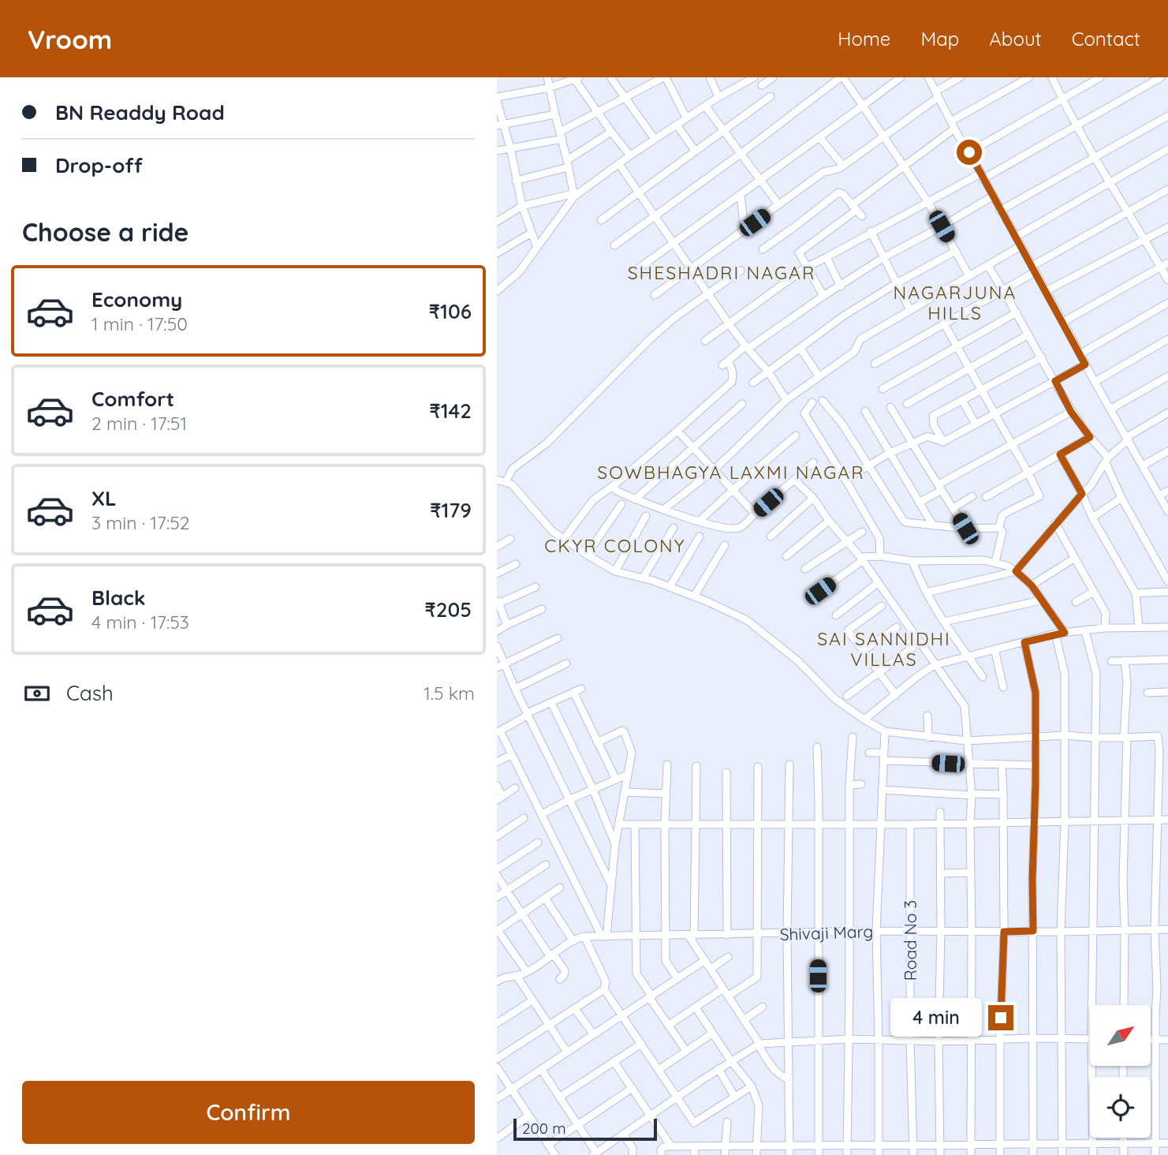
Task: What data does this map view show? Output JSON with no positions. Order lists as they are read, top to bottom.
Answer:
{
  "streets": {
    "street": ["Shivaji Marg", "Road No 3"]
  },
  "crossings": [
    ["Shivaji Marg", "Road No 3"]
  ],
  "districts": [
    "SHESHADRI NAGAR",
    "NAGARJUNA HILLS",
    "SOWBHAGYA LAXMI NAGAR",
    "CKYR COLONY",
    "SAI SANNIDHI VILLAS"
  ],
  "scale_bar": "200 m",
  "north": "top right",
  "page": {
    "header": "Vroom",
    "nav": [
      "Home",
      "Map",
      "About",
      "Contact"
    ],
    "banner": ["BN Readdy Road", "Drop-off"],
    "heading": "Choose a ride",
    "list": [
      {
        "name": "Economy",
        "note": "1 min · 17:50",
        "value": "₹106"
      },
      {
        "name": "Comfort",
        "note": "2 min · 17:51",
        "value": "₹142"
      },
      {
        "name": "XL",
        "note": "3 min · 17:52",
        "value": "₹179"
      },
      {
        "name": "Black",
        "note": "4 min · 17:53",
        "value": "₹205"
      }
    ],
    "pay": ["Cash", "1.5 km"],
    "bubble": "4 min",
    "buttons": "Confirm",
    "scale": "200 m"
  }
}
